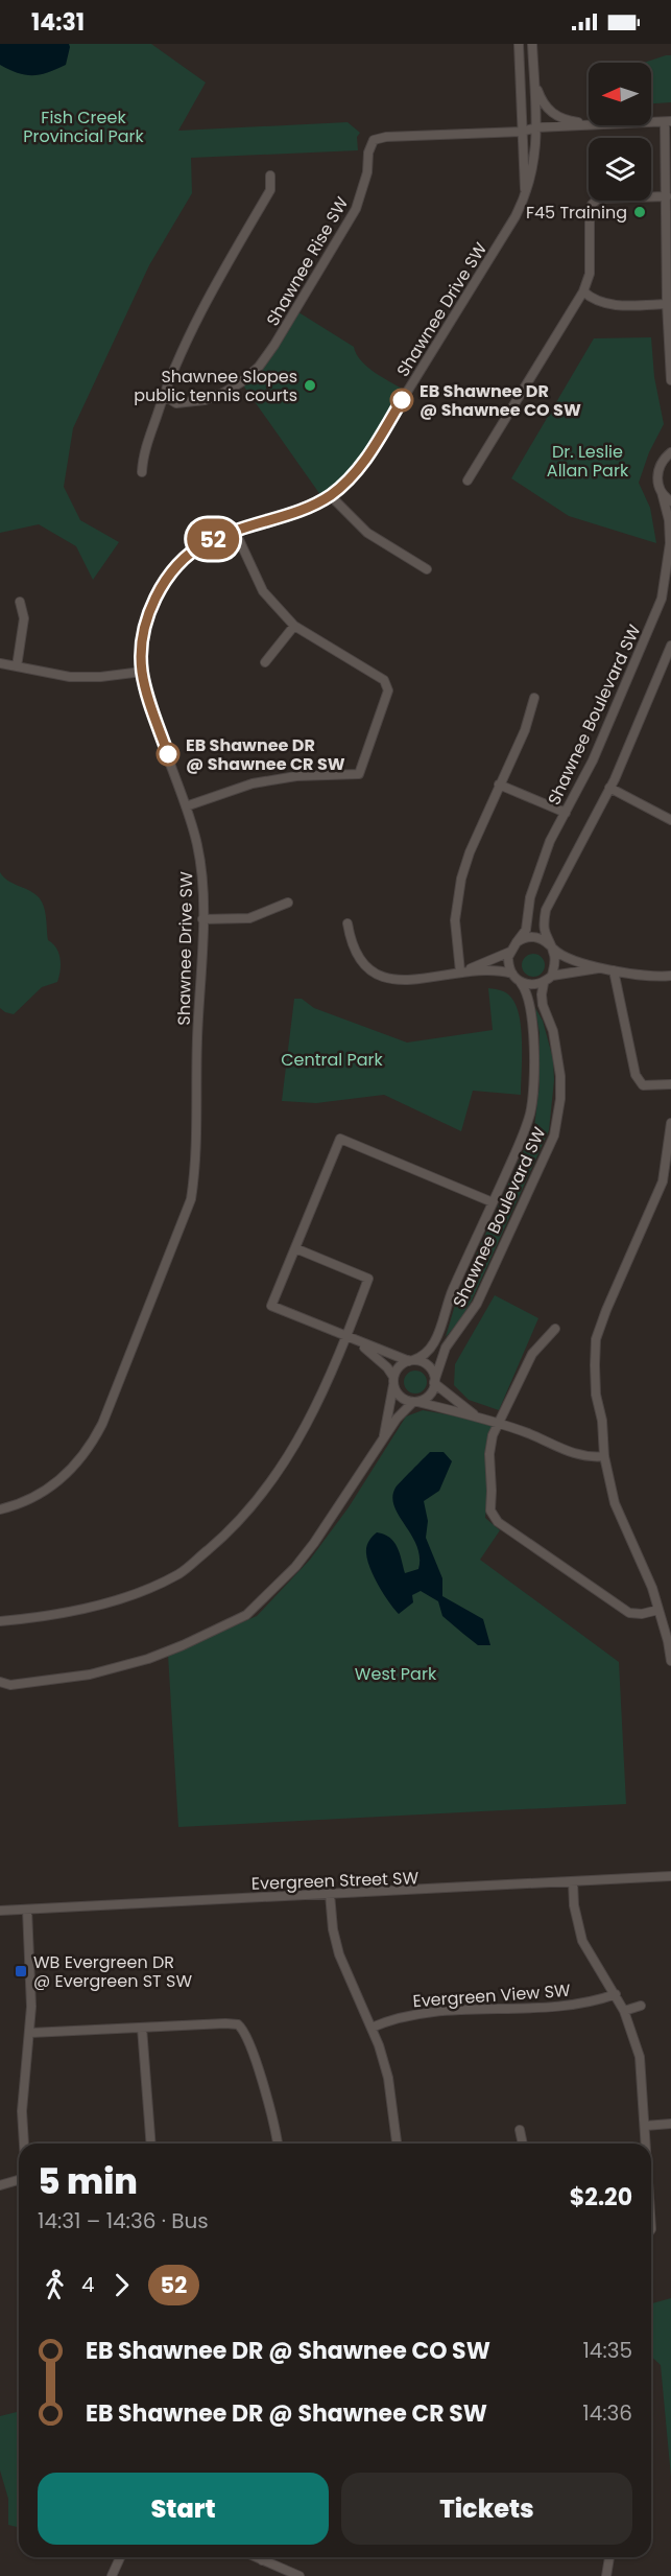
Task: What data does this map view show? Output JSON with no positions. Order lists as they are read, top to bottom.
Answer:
{
  "streets": {
    "street": [
      "Shawnee Rise SW",
      "Shawnee Drive SW",
      "Shawnee Boulevard SW",
      "Evergreen Street SW",
      "Evergreen View SW"
    ]
  },
  "crossings": [
    ["Shawnee Rise SW", "Shawnee Drive SW"]
  ],
  "parks": [
    "Fish Creek Provincial Park",
    "Dr. Leslie Allan Park",
    "Central Park",
    "West Park"
  ],
  "places": {
    "other": [
      "F45 Training",
      "Shawnee Slopes public tennis courts",
      "EB Shawnee DR @ Shawnee CO SW",
      "EB Shawnee DR @ Shawnee CR SW"
    ],
    "transit": ["WB Evergreen DR @ Evergreen ST SW"]
  },
  "lines": ["bus line 52"],
  "north": "left",
  "page": {
    "status": "14:31",
    "on_map": "52",
    "heading": ["5 min", "14:31 – 14:36 · Bus", "$2.20"],
    "legs": ["4", "52"],
    "list": [
      {
        "name": "EB Shawnee DR @ Shawnee CO SW",
        "value": "14:35"
      },
      {
        "name": "EB Shawnee DR @ Shawnee CR SW",
        "value": "14:36"
      }
    ],
    "buttons": ["Start", "Tickets"]
  }
}
